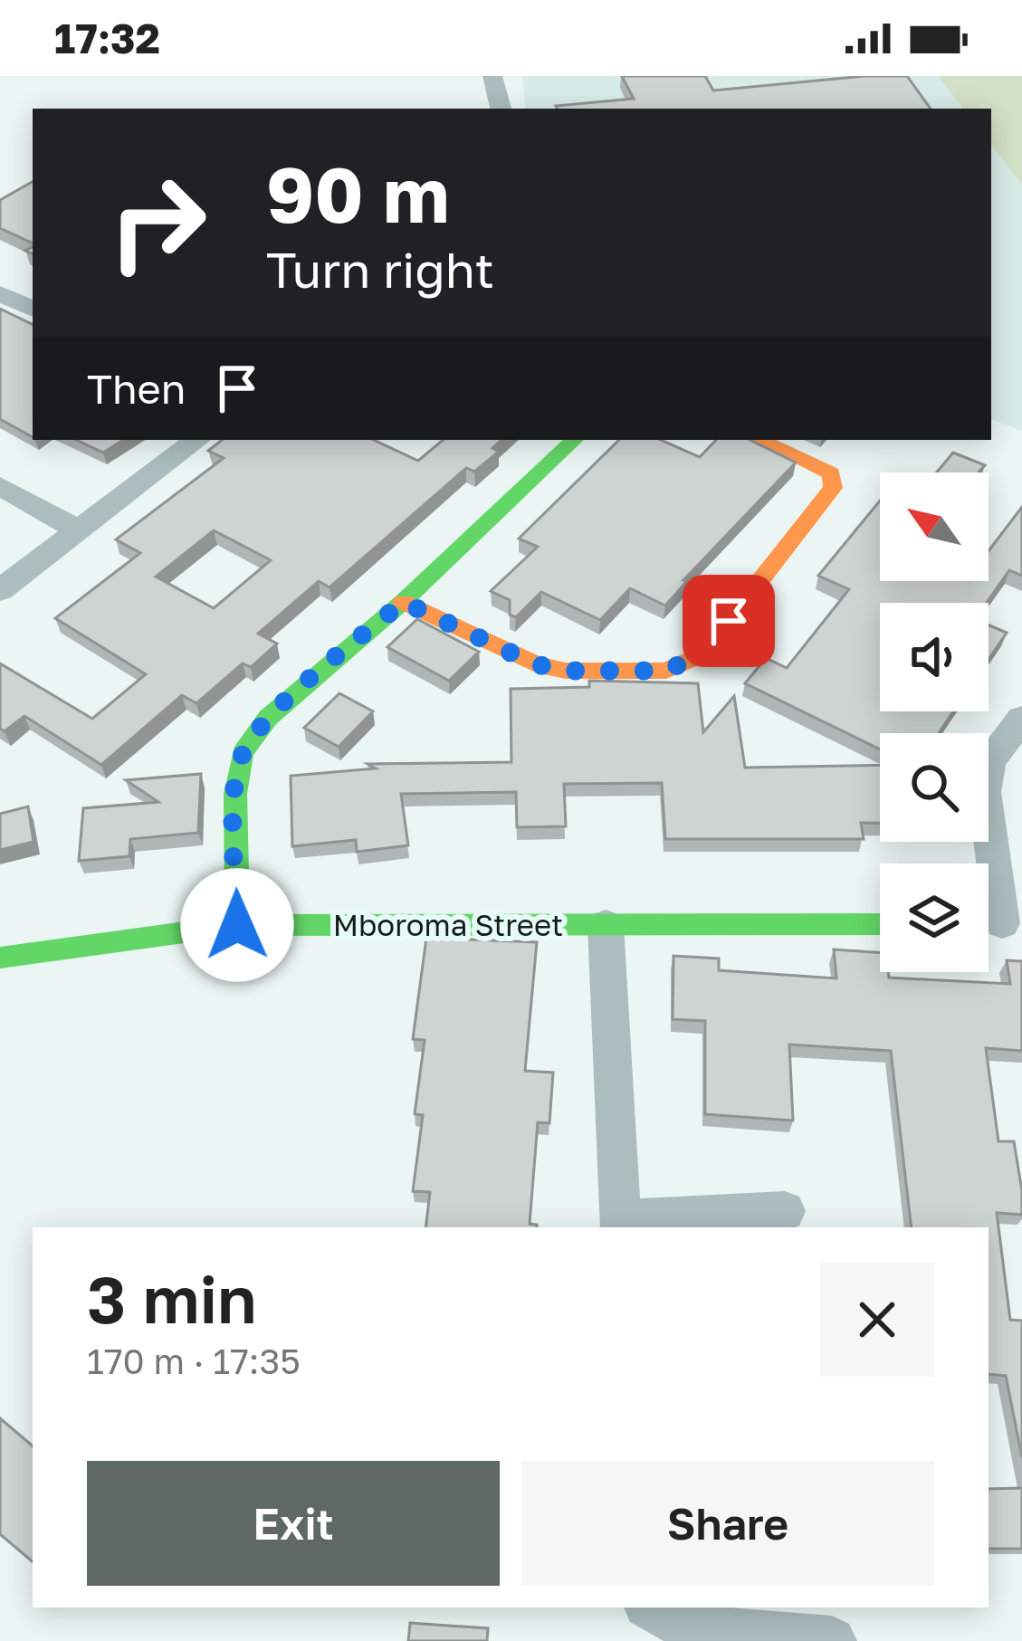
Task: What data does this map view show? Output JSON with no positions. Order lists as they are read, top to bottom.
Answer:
{
  "streets": {
    "street": ["Mboroma Street"]
  },
  "north": "top left",
  "page": {
    "status": "17:32",
    "turn": ["90 m", "Turn right"],
    "then": "Then",
    "heading": ["3 min", "170 m · 17:35"],
    "buttons": ["Exit", "Share"]
  }
}
